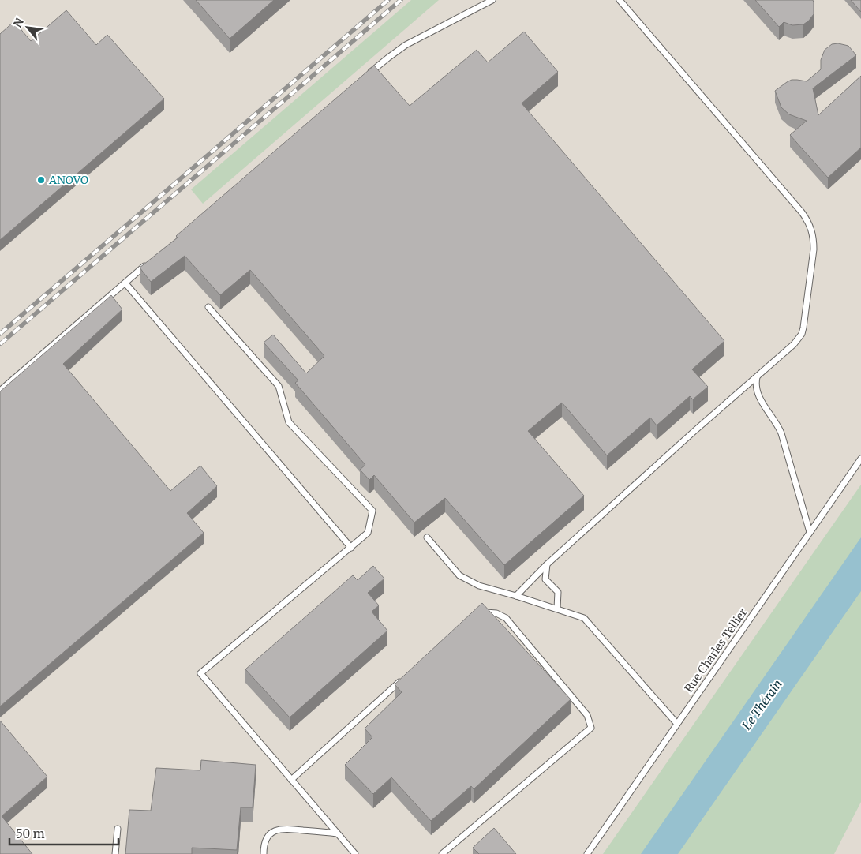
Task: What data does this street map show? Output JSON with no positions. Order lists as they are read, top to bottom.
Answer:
{
  "streets": {
    "lane": ["Rue Charles Tellier"]
  },
  "water": ["Le Thérain"],
  "places": ["ANOVO"],
  "scale_bar": "50 m",
  "north": "top left"
}
